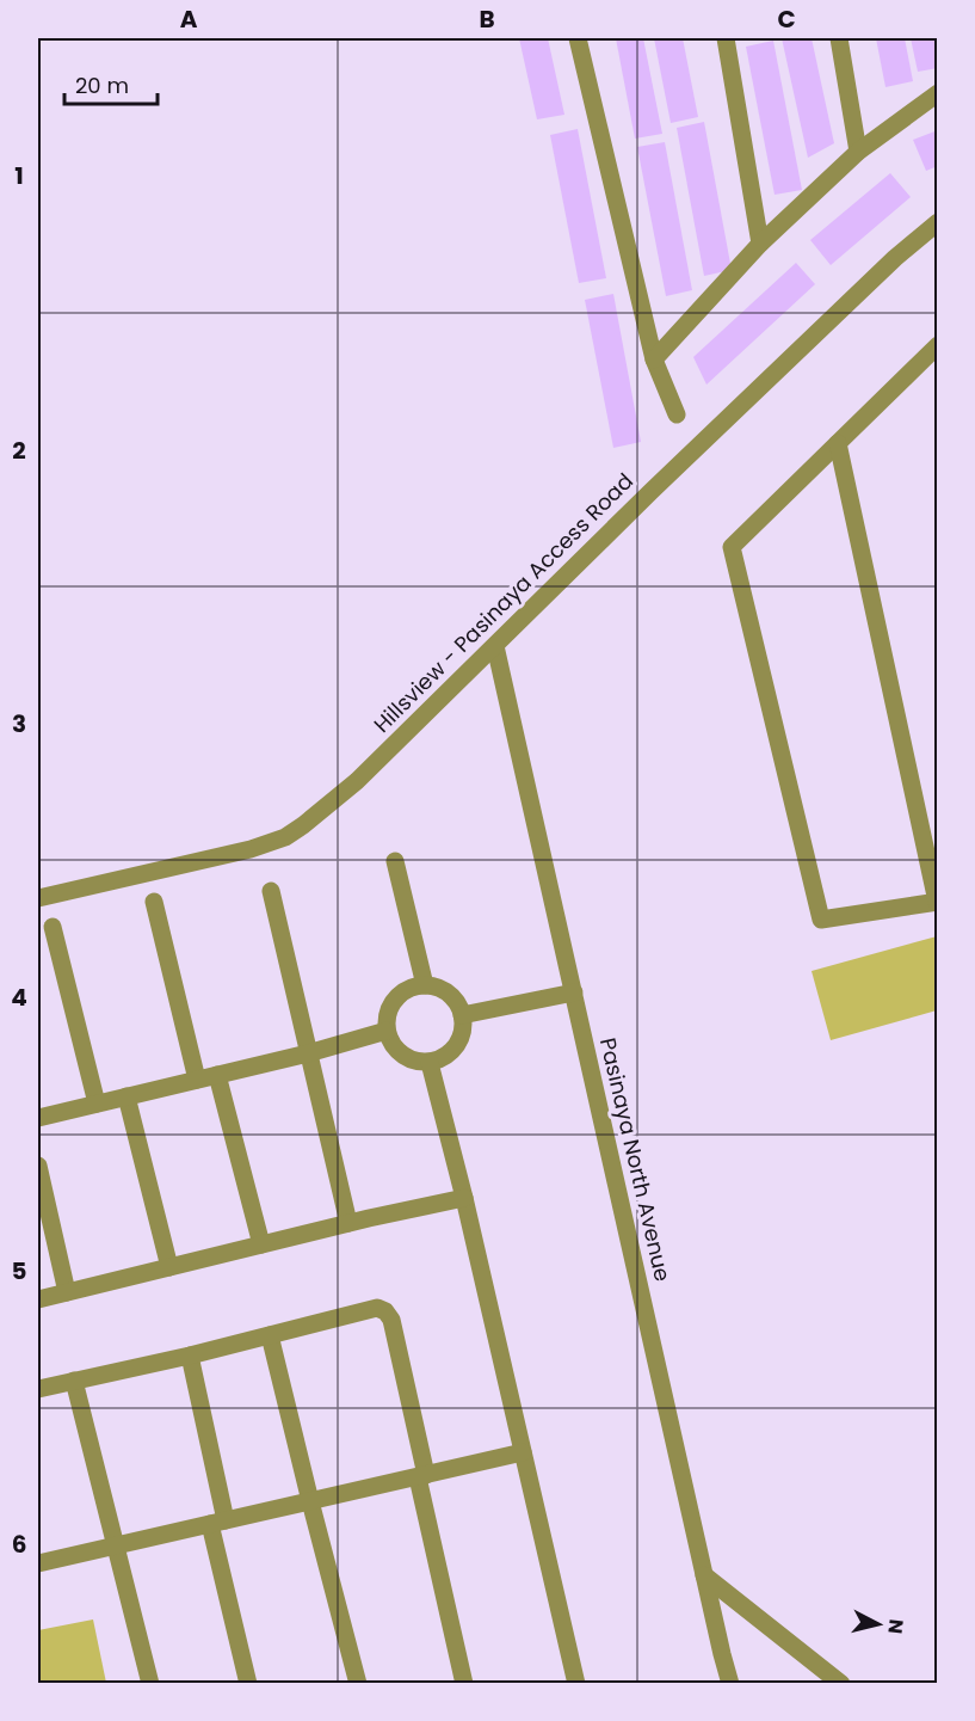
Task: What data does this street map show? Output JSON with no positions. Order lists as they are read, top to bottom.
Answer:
{
  "streets": {
    "street": ["Hillsview - Pasinaya Access Road", "Pasinaya North Avenue"]
  },
  "crossings": [
    ["Hillsview - Pasinaya Access Road", "Pasinaya North Avenue"]
  ],
  "scale_bar": "20 m",
  "north": "right",
  "grid": {
    "columns": ["A", "B", "C"],
    "rows": [
      "1",
      "2",
      "3",
      "4",
      "5",
      "6"
    ]
  }
}
